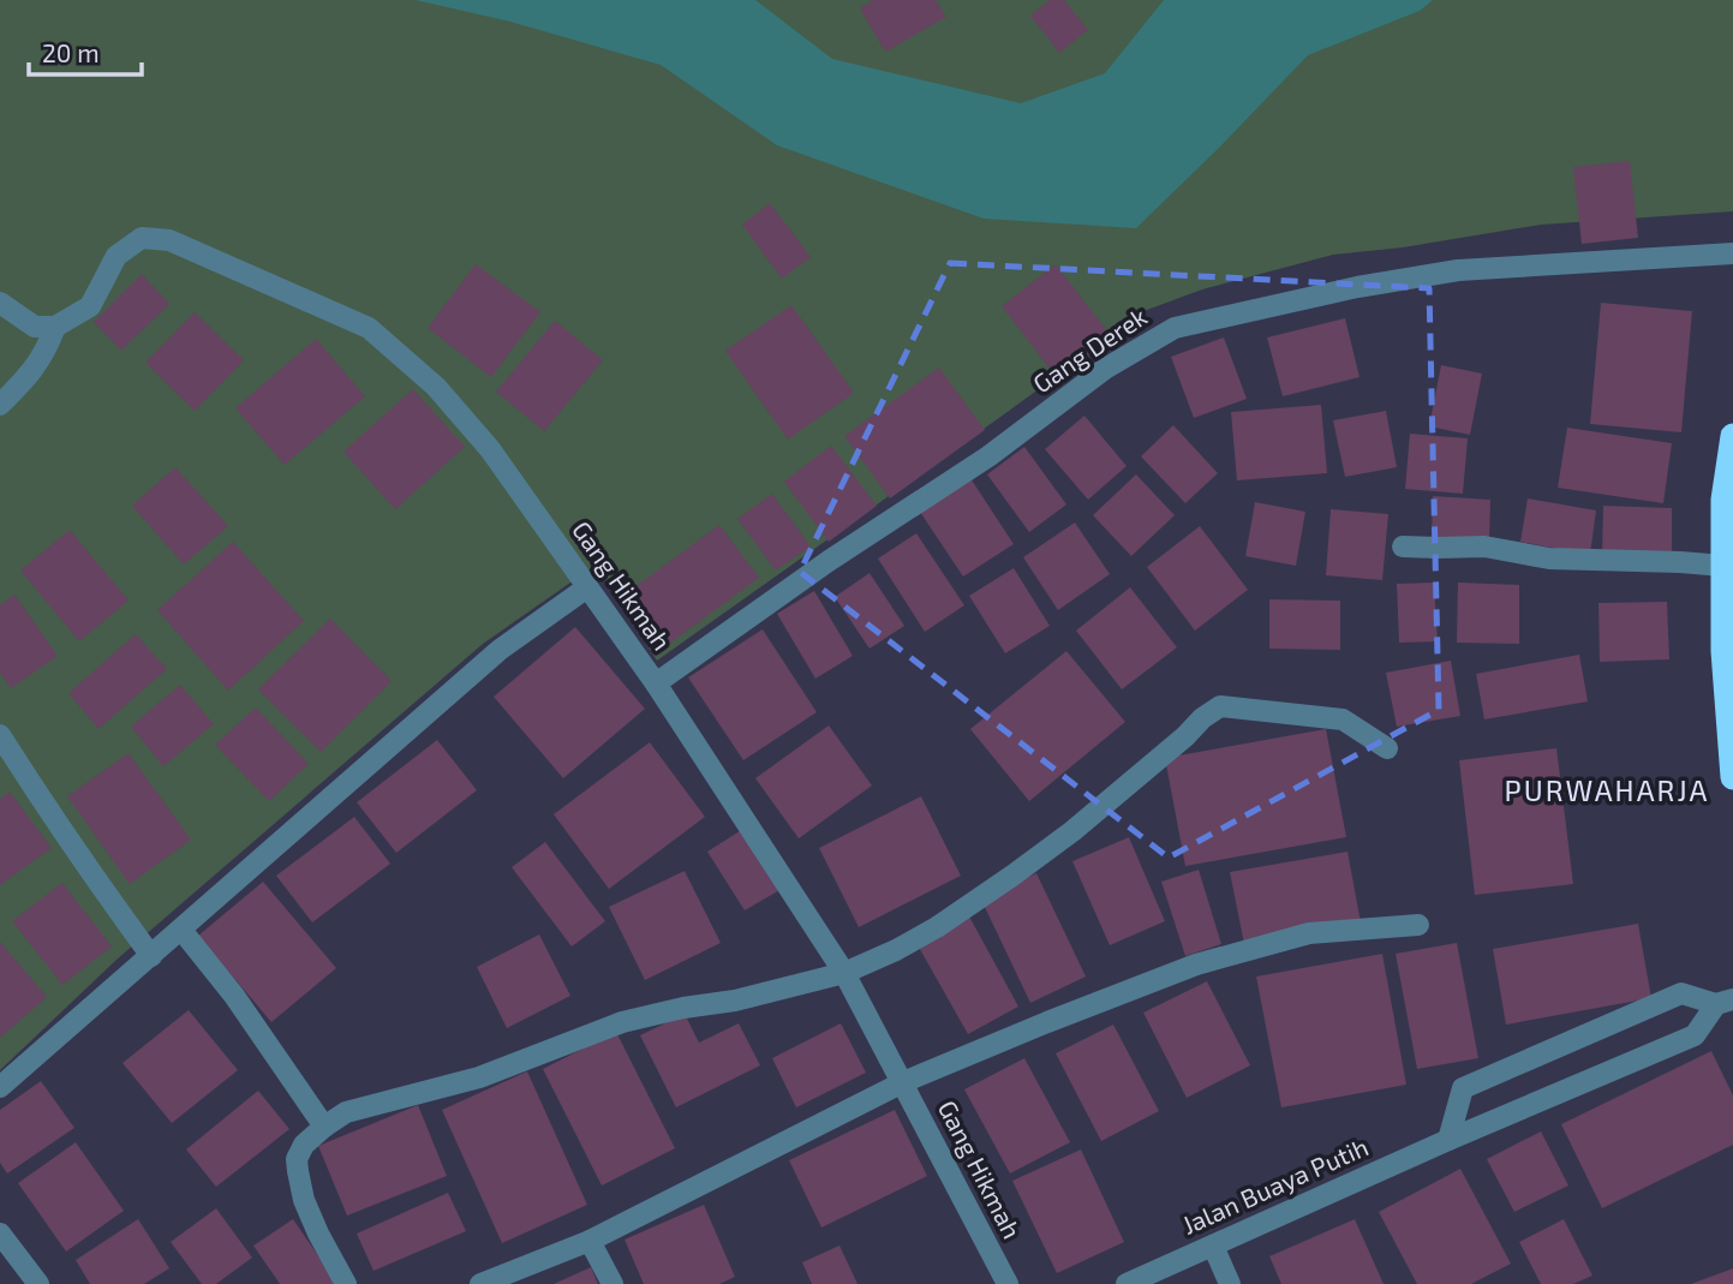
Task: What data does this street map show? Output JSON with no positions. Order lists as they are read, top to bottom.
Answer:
{
  "streets": {
    "street": ["Gang Derek", "Gang Hikmah", "Jalan Buaya Putih"]
  },
  "crossings": [
    ["Gang Derek", "Gang Hikmah"]
  ],
  "districts": ["PURWAHARJA"],
  "scale_bar": "20 m"
}
